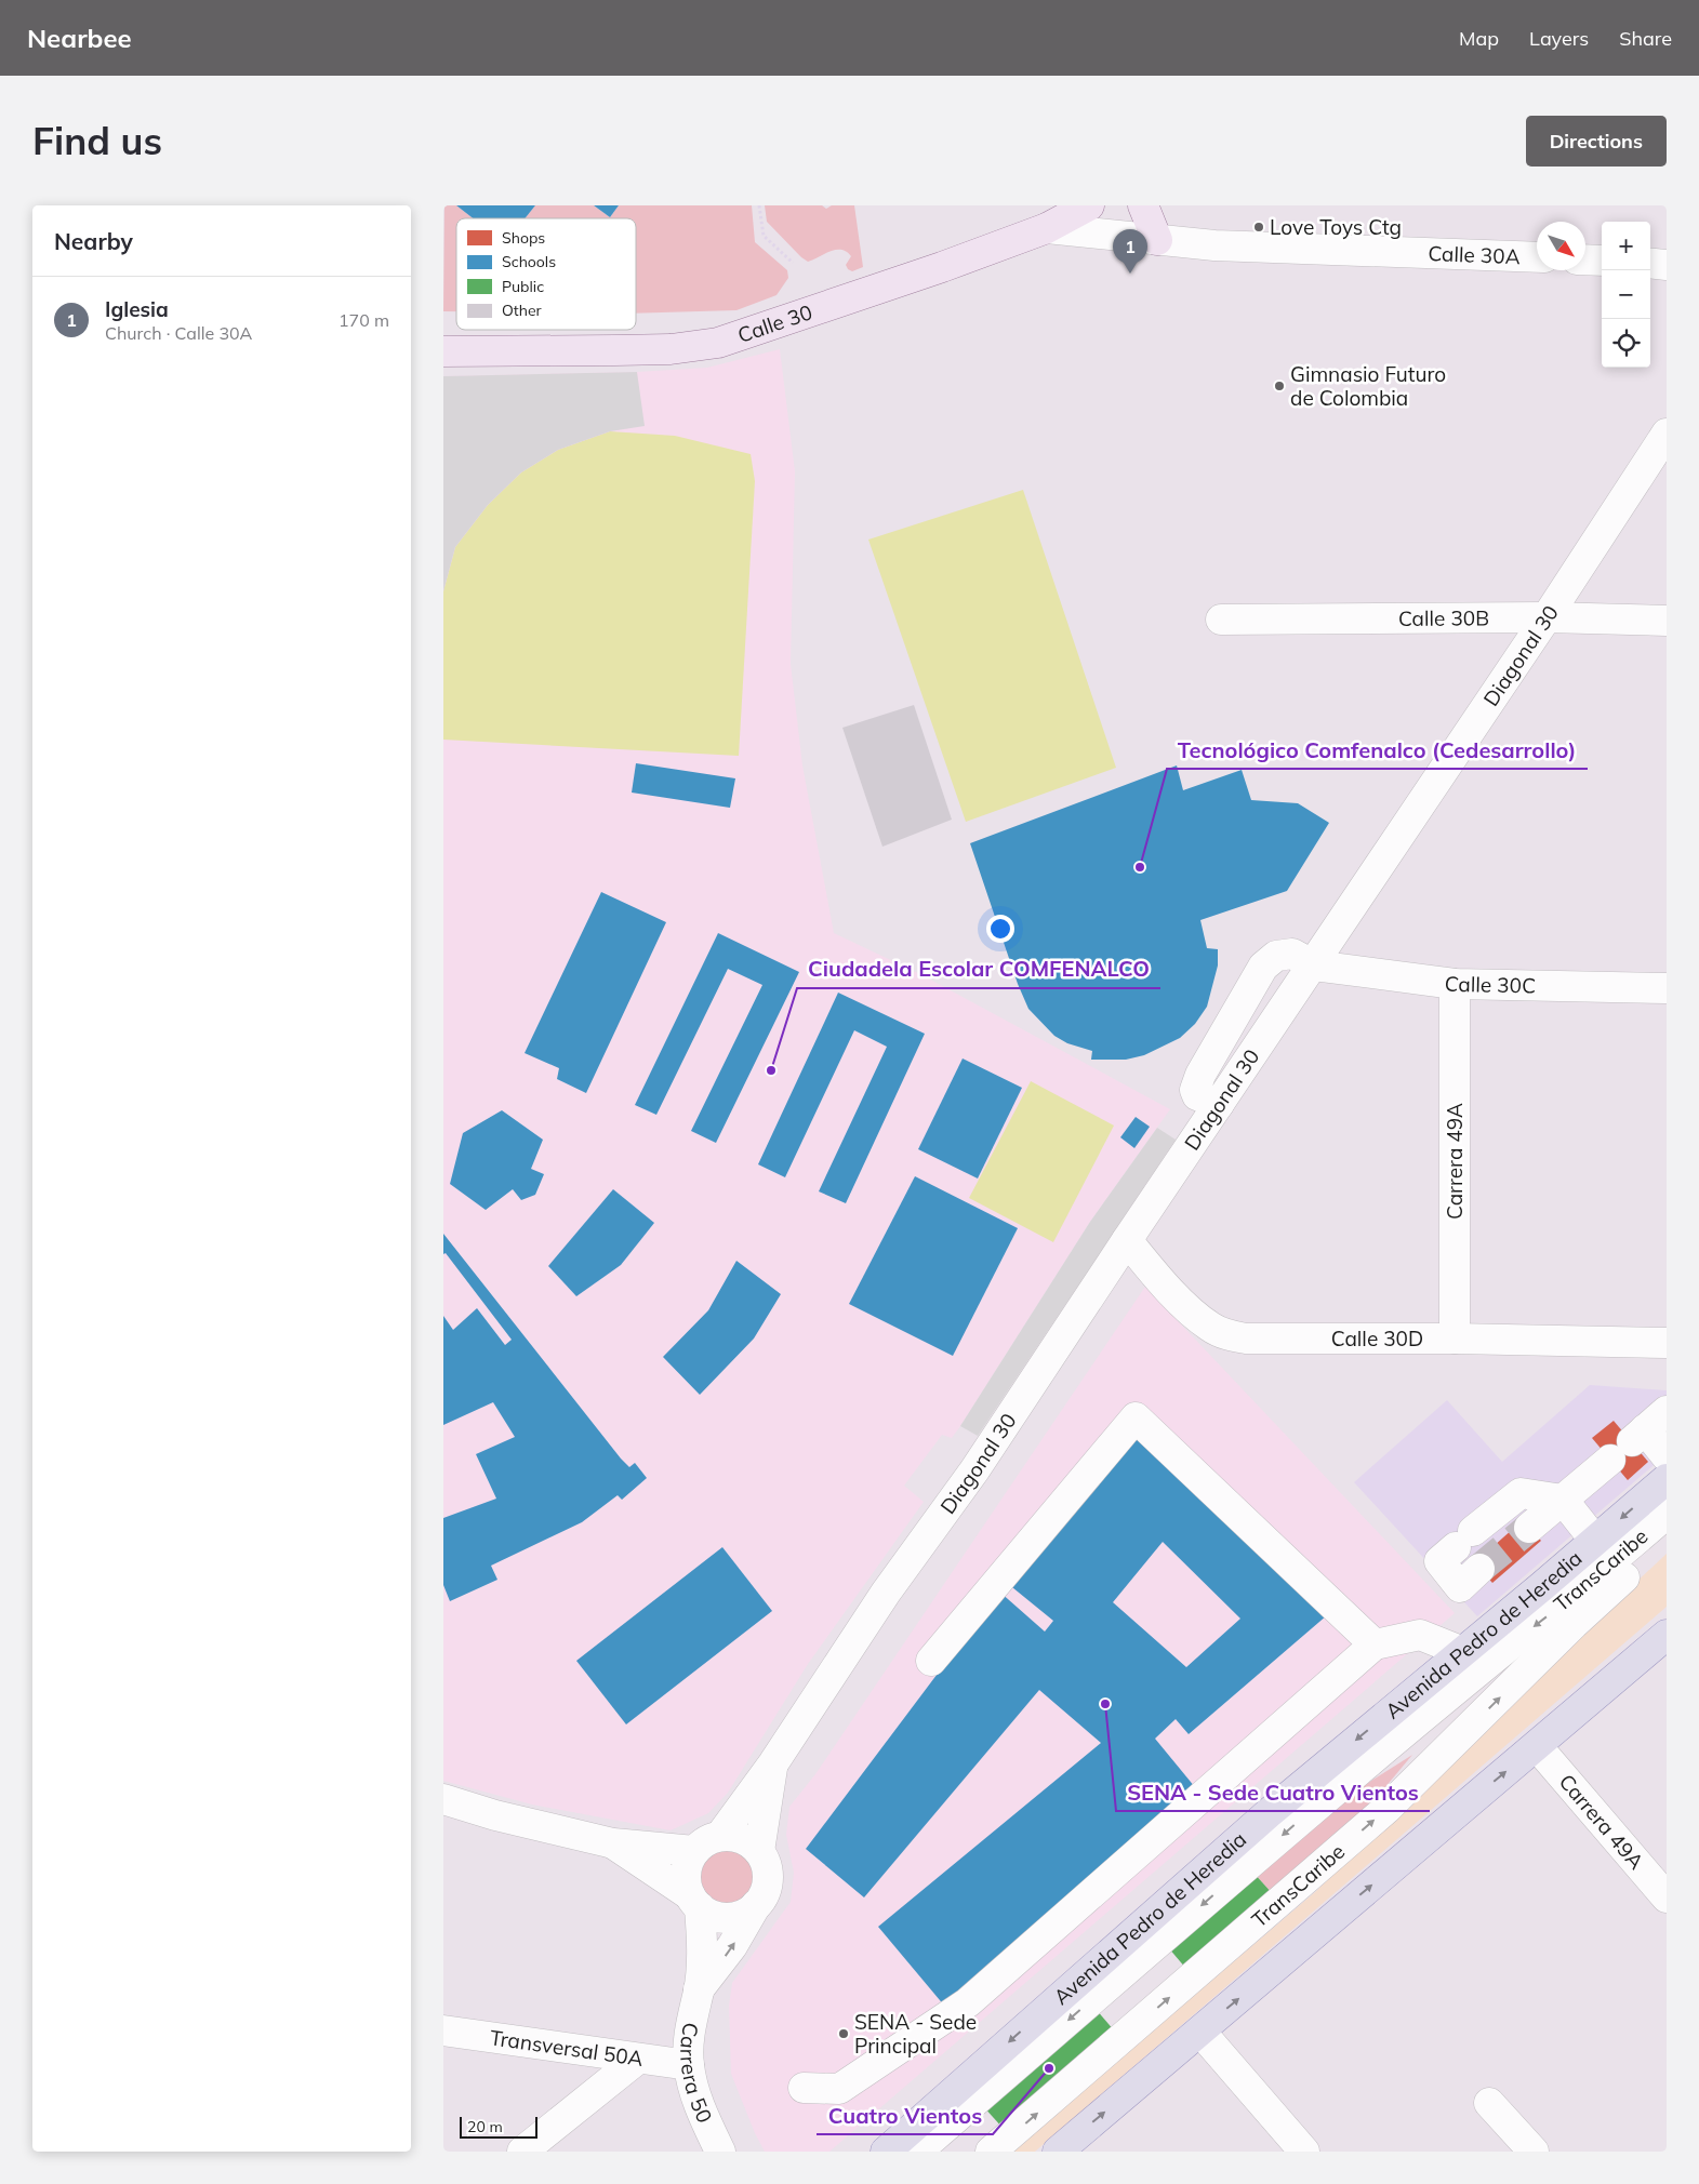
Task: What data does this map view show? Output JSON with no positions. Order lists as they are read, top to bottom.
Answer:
{
  "streets": {
    "highway": ["Avenida Pedro de Heredia"],
    "main road": ["Calle 30"],
    "street": [
      "Calle 30A",
      "Calle 30B",
      "Diagonal 30",
      "Calle 30C",
      "Carrera 49A",
      "Calle 30D",
      "TransCaribe",
      "Transversal 50A",
      "Carrera 50"
    ]
  },
  "crossings": [
    ["Calle 30A", "Calle 30"],
    ["Calle 30B", "Diagonal 30"],
    ["Diagonal 30", "Calle 30C"],
    ["Diagonal 30", "Calle 30D"],
    ["Diagonal 30", "Carrera 50"],
    ["Calle 30C", "Carrera 49A"],
    ["Carrera 49A", "Calle 30D"],
    ["Transversal 50A", "Carrera 50"]
  ],
  "places": [
    "Love Toys Ctg",
    "Gimnasio Futuro de Colombia",
    "Tecnológico Comfenalco (Cedesarrollo)",
    "Ciudadela Escolar COMFENALCO",
    "SENA - Sede Cuatro Vientos",
    "SENA - Sede Principal",
    "Cuatro Vientos"
  ],
  "legend": [
    "Shops",
    "Schools",
    "Public",
    "Other"
  ],
  "scale_bar": "20 m",
  "north": "bottom right",
  "page": {
    "header": "Nearbee",
    "nav": ["Map", "Layers", "Share"],
    "buttons": "Directions",
    "title": "Find us",
    "heading": "Nearby",
    "map_buttons": ["+", "−"],
    "pins": "1",
    "list": [
      {
        "mark": "1",
        "name": "Iglesia",
        "note": "Church · Calle 30A",
        "value": "170 m"
      }
    ],
    "scale": "20 m"
  }
}
